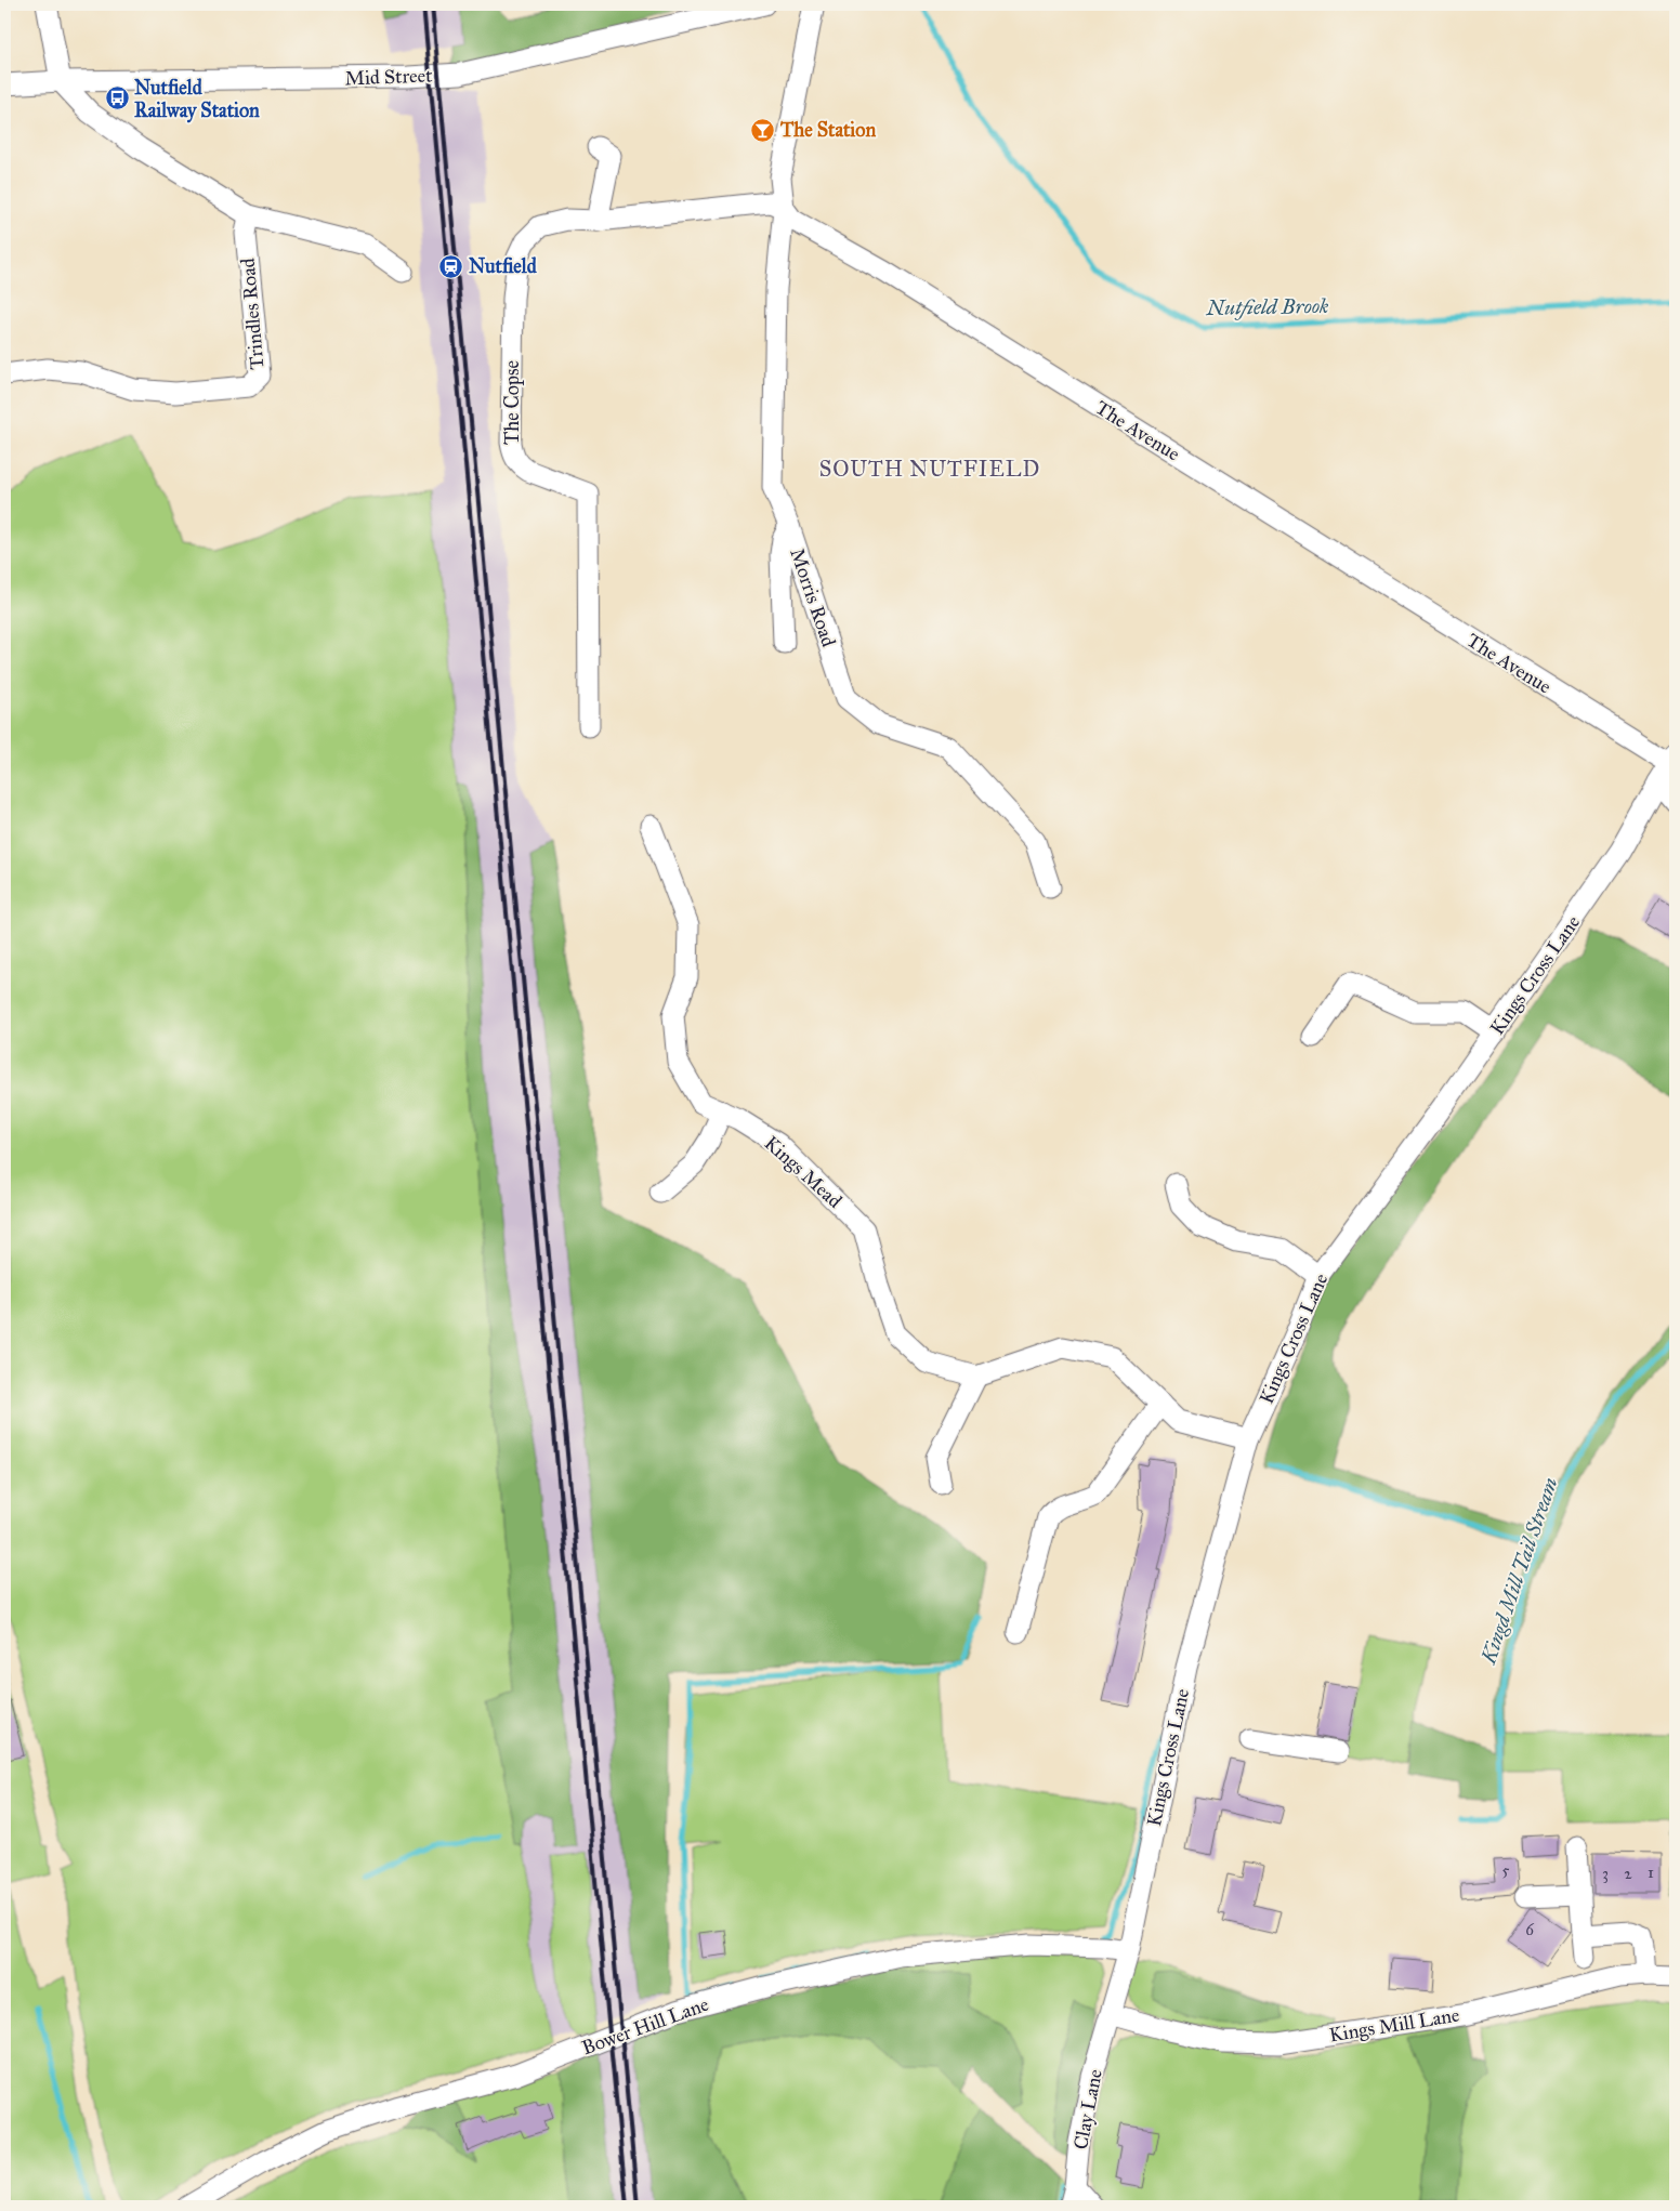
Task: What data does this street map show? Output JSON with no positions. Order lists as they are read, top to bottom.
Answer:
{
  "streets": {
    "street": [
      "Mid Street",
      "Trindles Road",
      "The Copse",
      "The Avenue",
      "Morris Road",
      "Kings Cross Lane",
      "Kings Mead",
      "Kings Mill Lane",
      "Bower Hill Lane",
      "Clay Lane"
    ]
  },
  "crossings": [
    ["The Avenue", "Morris Road"],
    ["The Avenue", "Kings Cross Lane"],
    ["Kings Cross Lane", "Kings Mill Lane"],
    ["Kings Cross Lane", "Bower Hill Lane"],
    ["Kings Cross Lane", "Clay Lane"],
    ["Kings Mill Lane", "Clay Lane"]
  ],
  "districts": ["SOUTH NUTFIELD"],
  "water": ["Nutfield Brook", "Kingd Mill Tail Stream"],
  "places": {
    "bus stop": ["Nutfield Railway Station"],
    "bar": ["The Station"],
    "station": ["Nutfield"]
  },
  "house_numbers": [
    "5",
    "1",
    "3",
    "2",
    "6"
  ]
}
